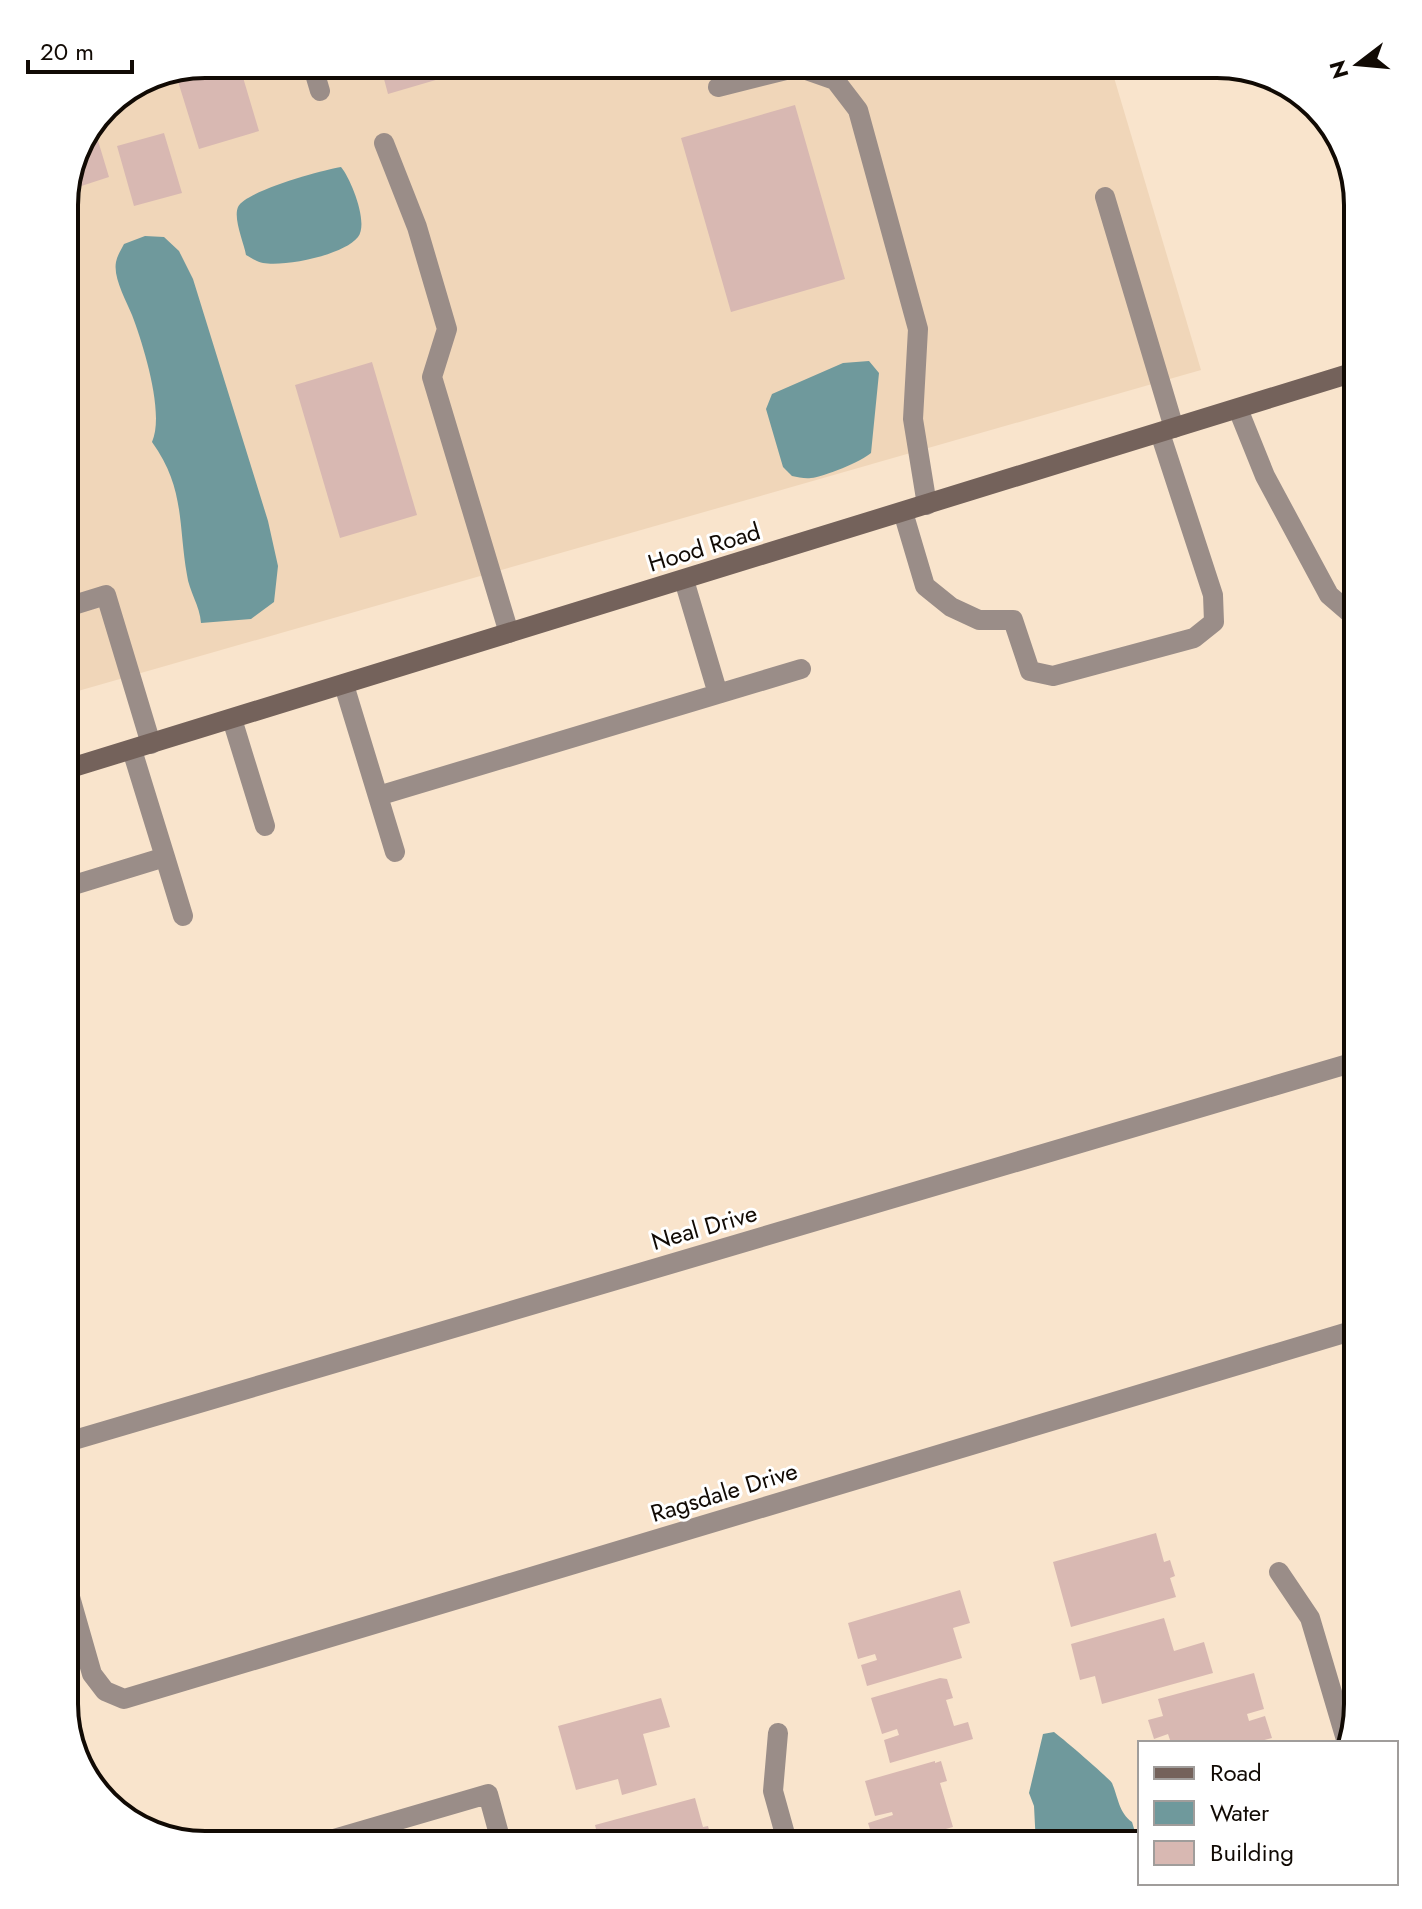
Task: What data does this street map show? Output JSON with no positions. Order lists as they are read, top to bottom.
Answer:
{
  "streets": {
    "street": ["Hood Road", "Neal Drive", "Ragsdale Drive"]
  },
  "legend": ["Road", "Water", "Building"],
  "scale_bar": "20 m",
  "north": "left"
}
